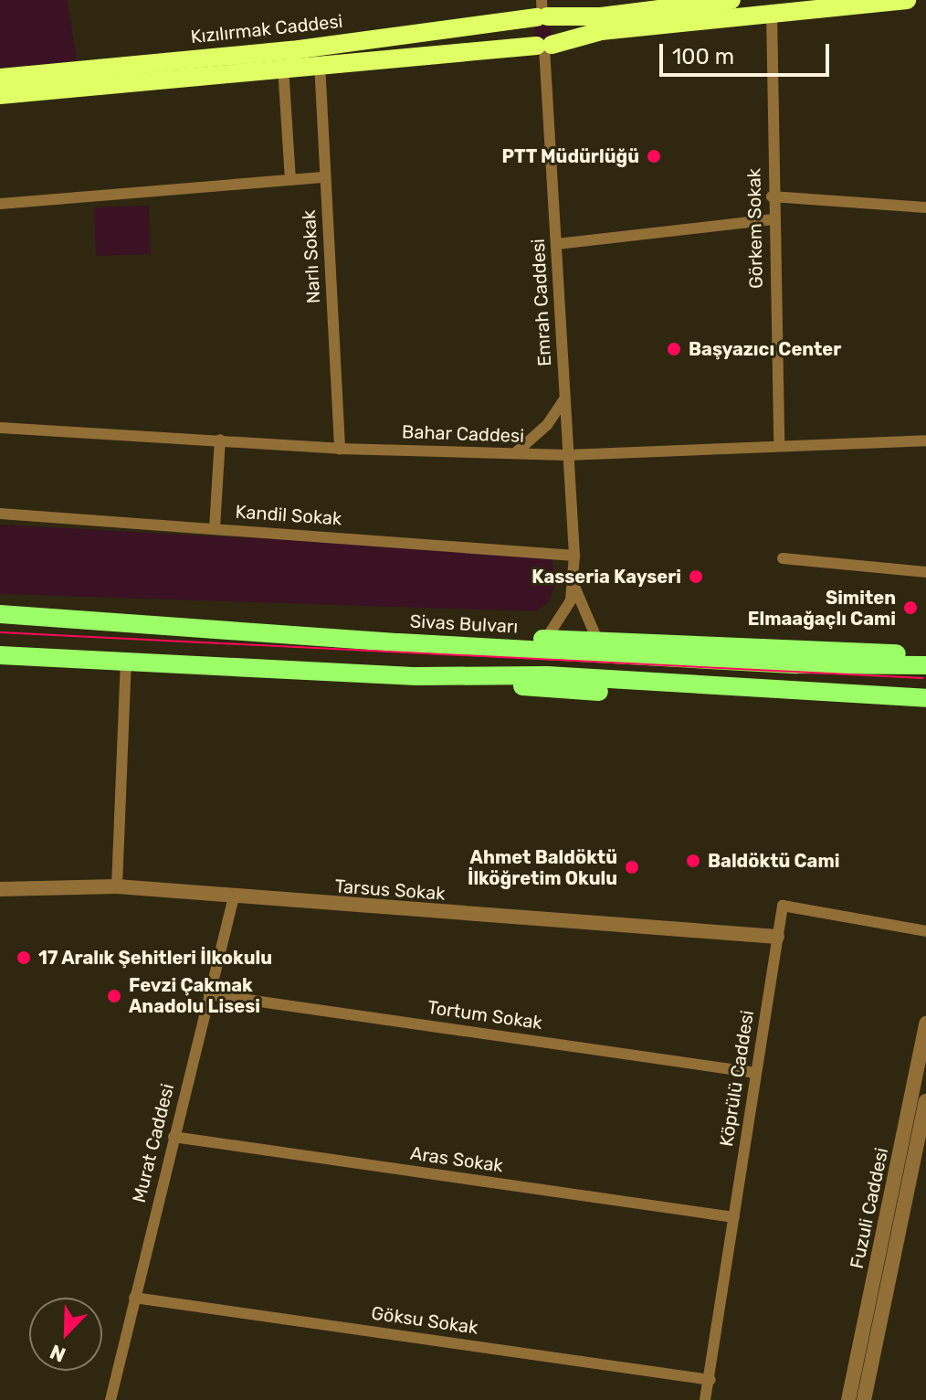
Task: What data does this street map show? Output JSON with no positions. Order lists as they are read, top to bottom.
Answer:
{
  "streets": {
    "highway": ["Sivas Bulvarı"],
    "main road": ["Kızılırmak Caddesi"],
    "street": [
      "Görkem Sokak",
      "Narlı Sokak",
      "Emrah Caddesi",
      "Bahar Caddesi",
      "Kandil Sokak",
      "Tarsus Sokak",
      "Tortum Sokak",
      "Köprülü Caddesi",
      "Murat Caddesi",
      "Aras Sokak",
      "Fuzuli Caddesi",
      "Göksu Sokak"
    ]
  },
  "crossings": [
    ["Görkem Sokak", "Bahar Caddesi"],
    ["Narlı Sokak", "Bahar Caddesi"],
    ["Emrah Caddesi", "Bahar Caddesi"],
    ["Emrah Caddesi", "Kandil Sokak"],
    ["Tarsus Sokak", "Köprülü Caddesi"],
    ["Tarsus Sokak", "Murat Caddesi"],
    ["Tortum Sokak", "Köprülü Caddesi"],
    ["Tortum Sokak", "Murat Caddesi"],
    ["Köprülü Caddesi", "Aras Sokak"],
    ["Köprülü Caddesi", "Göksu Sokak"],
    ["Murat Caddesi", "Aras Sokak"],
    ["Murat Caddesi", "Göksu Sokak"]
  ],
  "places": [
    "PTT Müdürlüğü",
    "Başyazıcı Center",
    "Kasseria Kayseri",
    "Simiten Elmaağaçlı Cami",
    "Baldöktü Cami",
    "Ahmet Baldöktü İlköğretim Okulu",
    "17 Aralık Şehitleri İlkokulu",
    "Fevzi Çakmak Anadolu Lisesi"
  ],
  "scale_bar": "100 m",
  "north": "bottom left"
}
